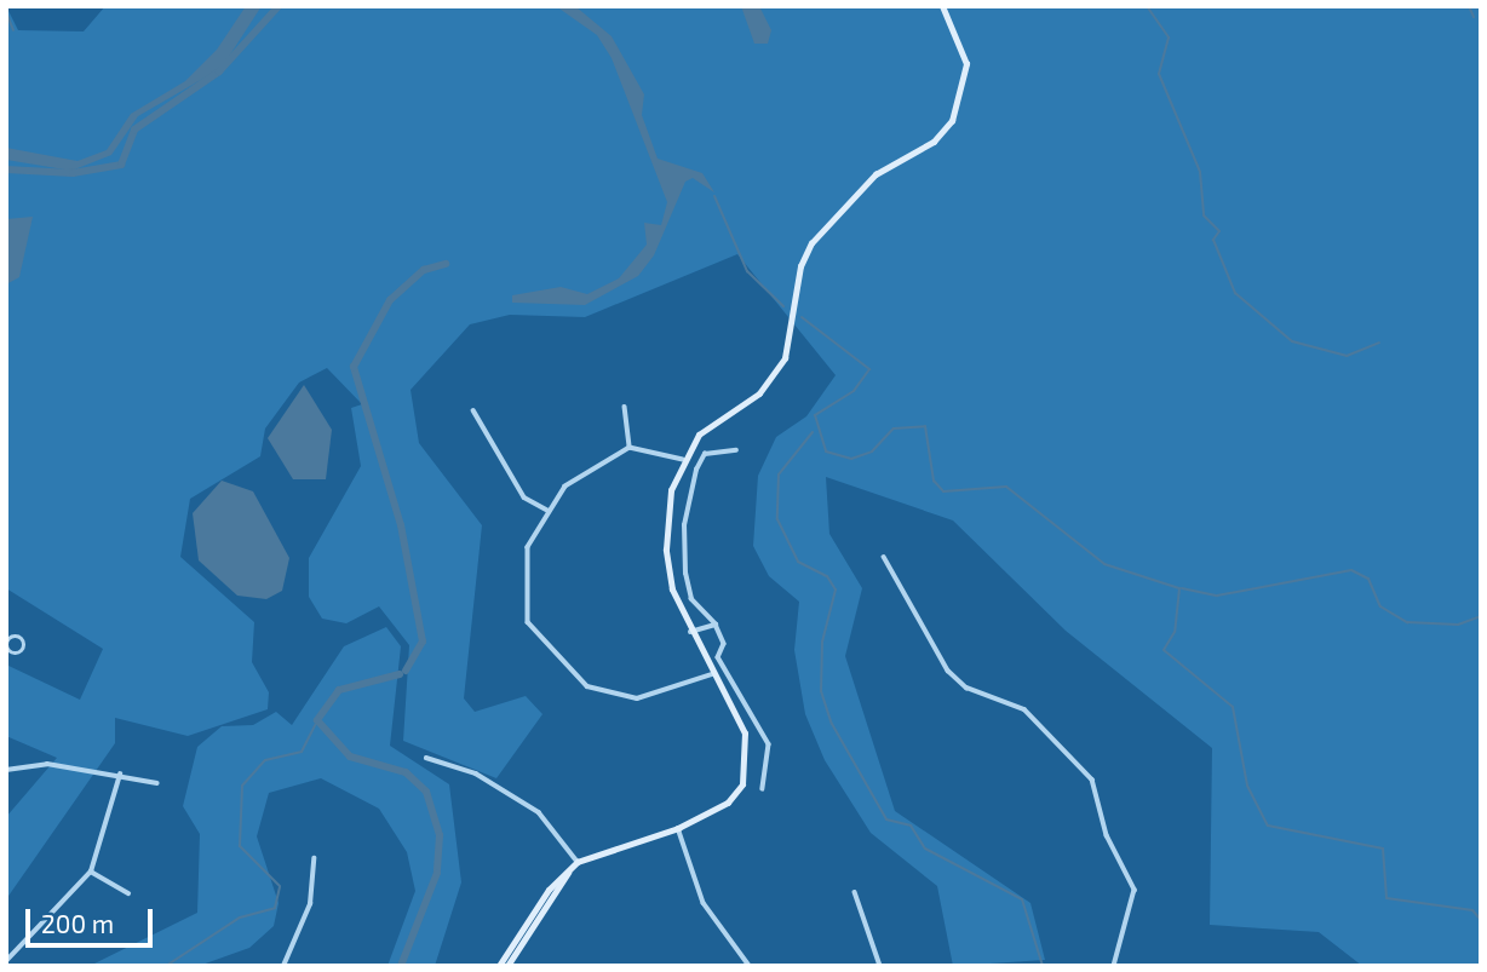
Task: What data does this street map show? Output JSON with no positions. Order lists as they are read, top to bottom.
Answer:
{
  "scale_bar": "200 m"
}
